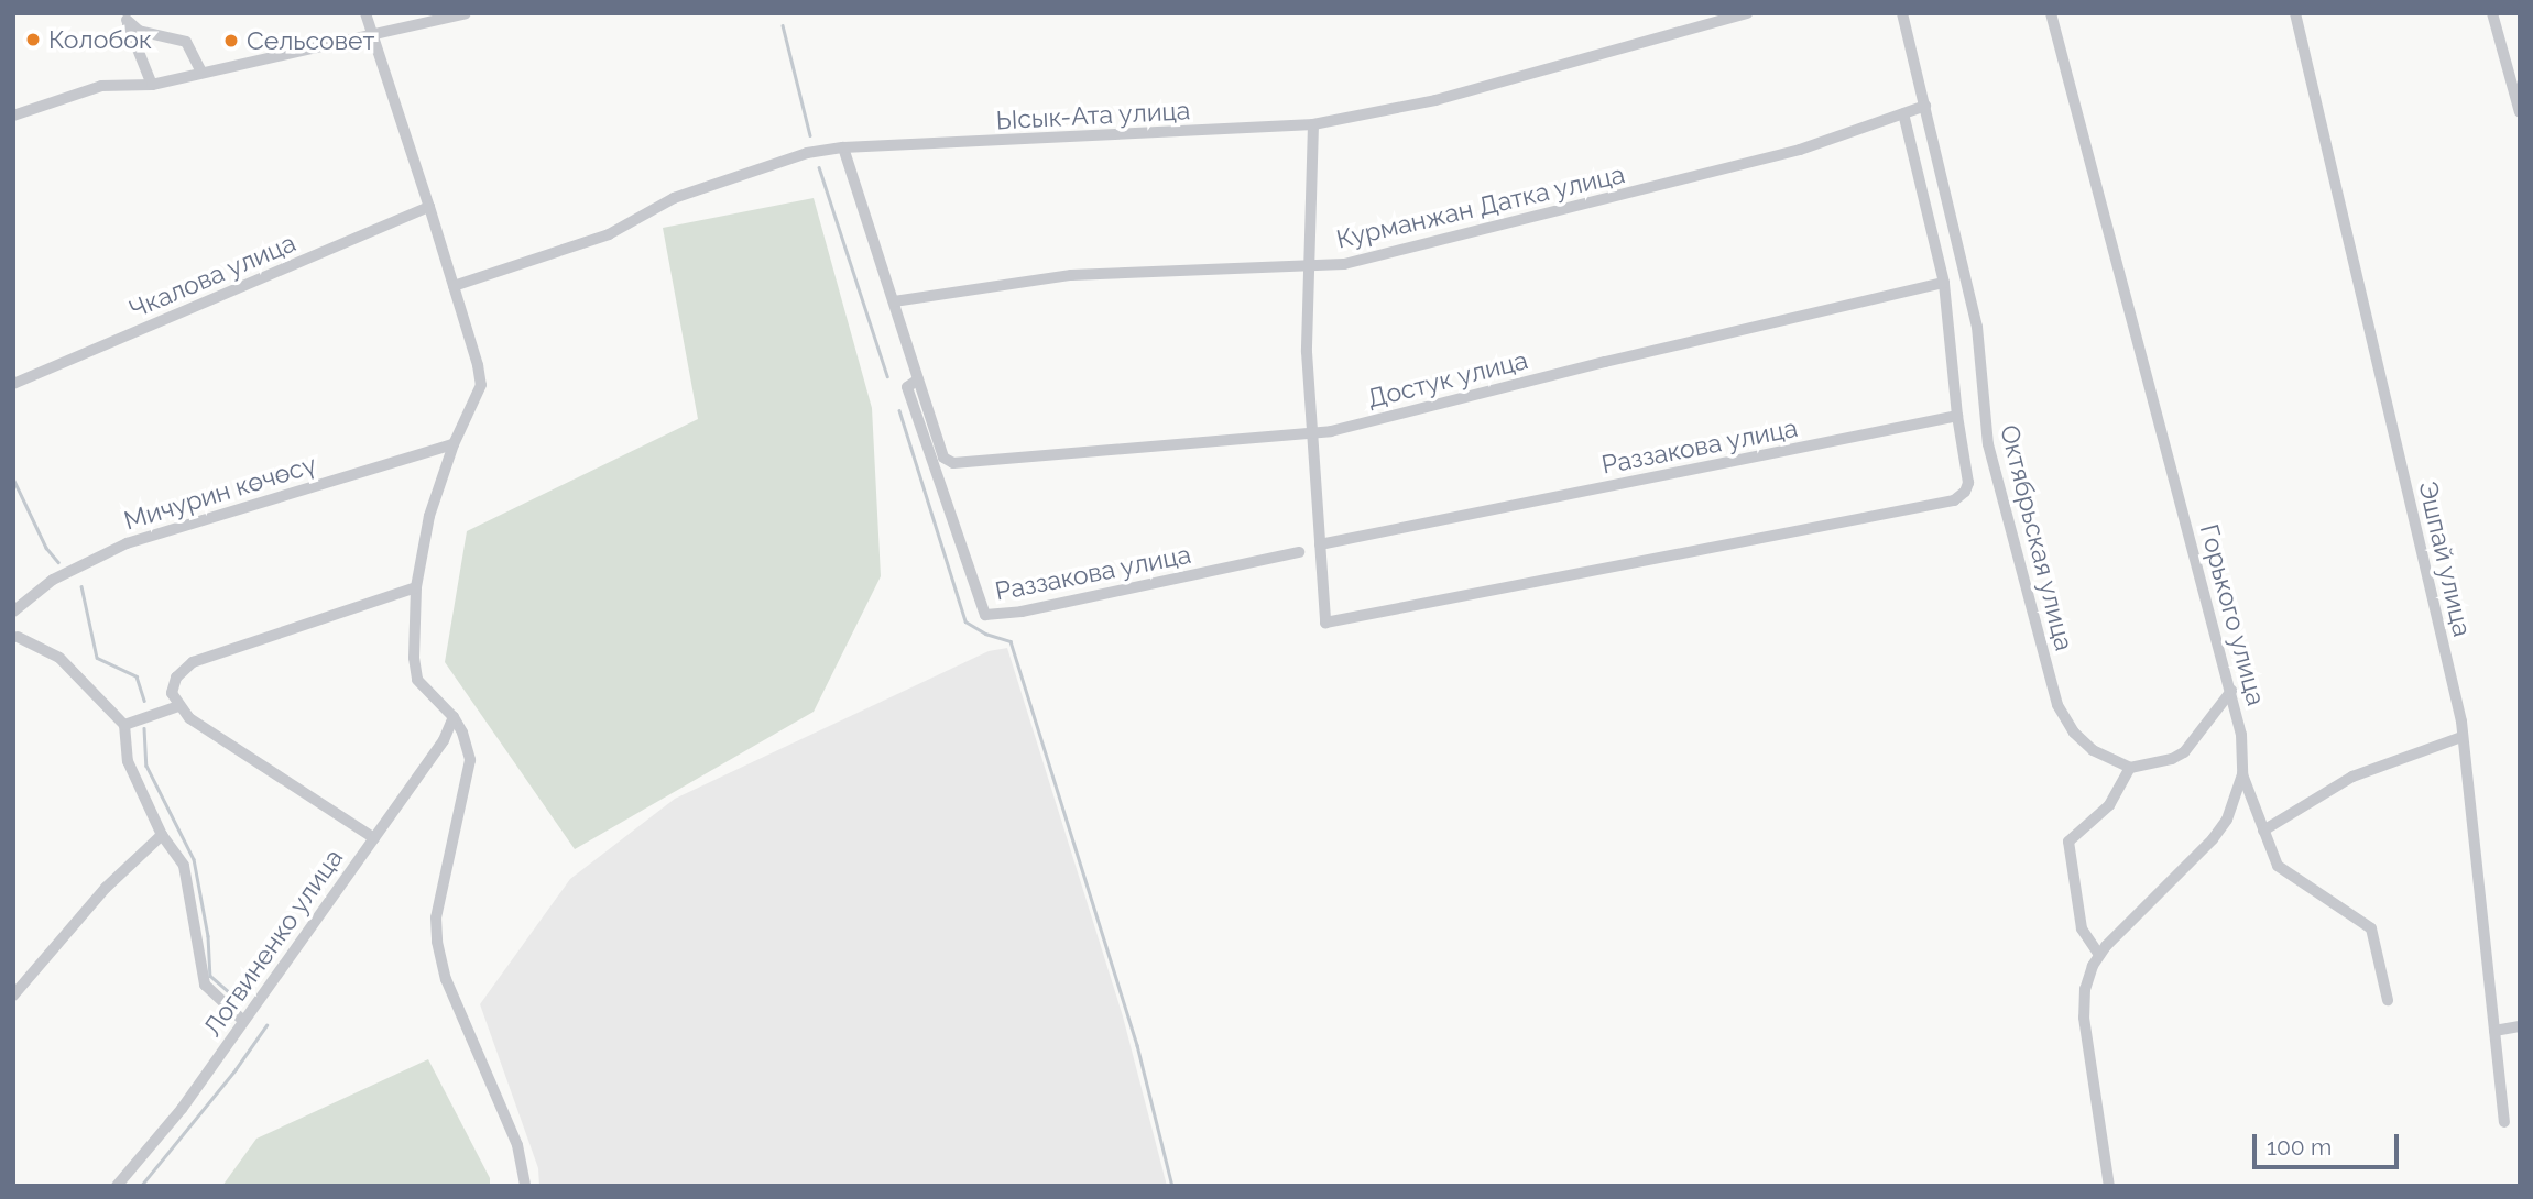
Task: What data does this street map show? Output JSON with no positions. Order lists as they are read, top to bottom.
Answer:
{
  "streets": {
    "street": [
      "Ысык-Ата улица",
      "Курманжан Датка улица",
      "Чкалова улица",
      "Достук улица",
      "Раззакова улица",
      "Мичурин көчөсү",
      "Октябрьская улица",
      "Эшпай улица",
      "Горького улица",
      "Логвиненко улица"
    ]
  },
  "crossings": [
    ["Курманжан Датка улица", "Октябрьская улица"],
    ["Достук улица", "Раззакова улица"]
  ],
  "places": ["Колобок", "Сельсовет"],
  "scale_bar": "100 m"
}
